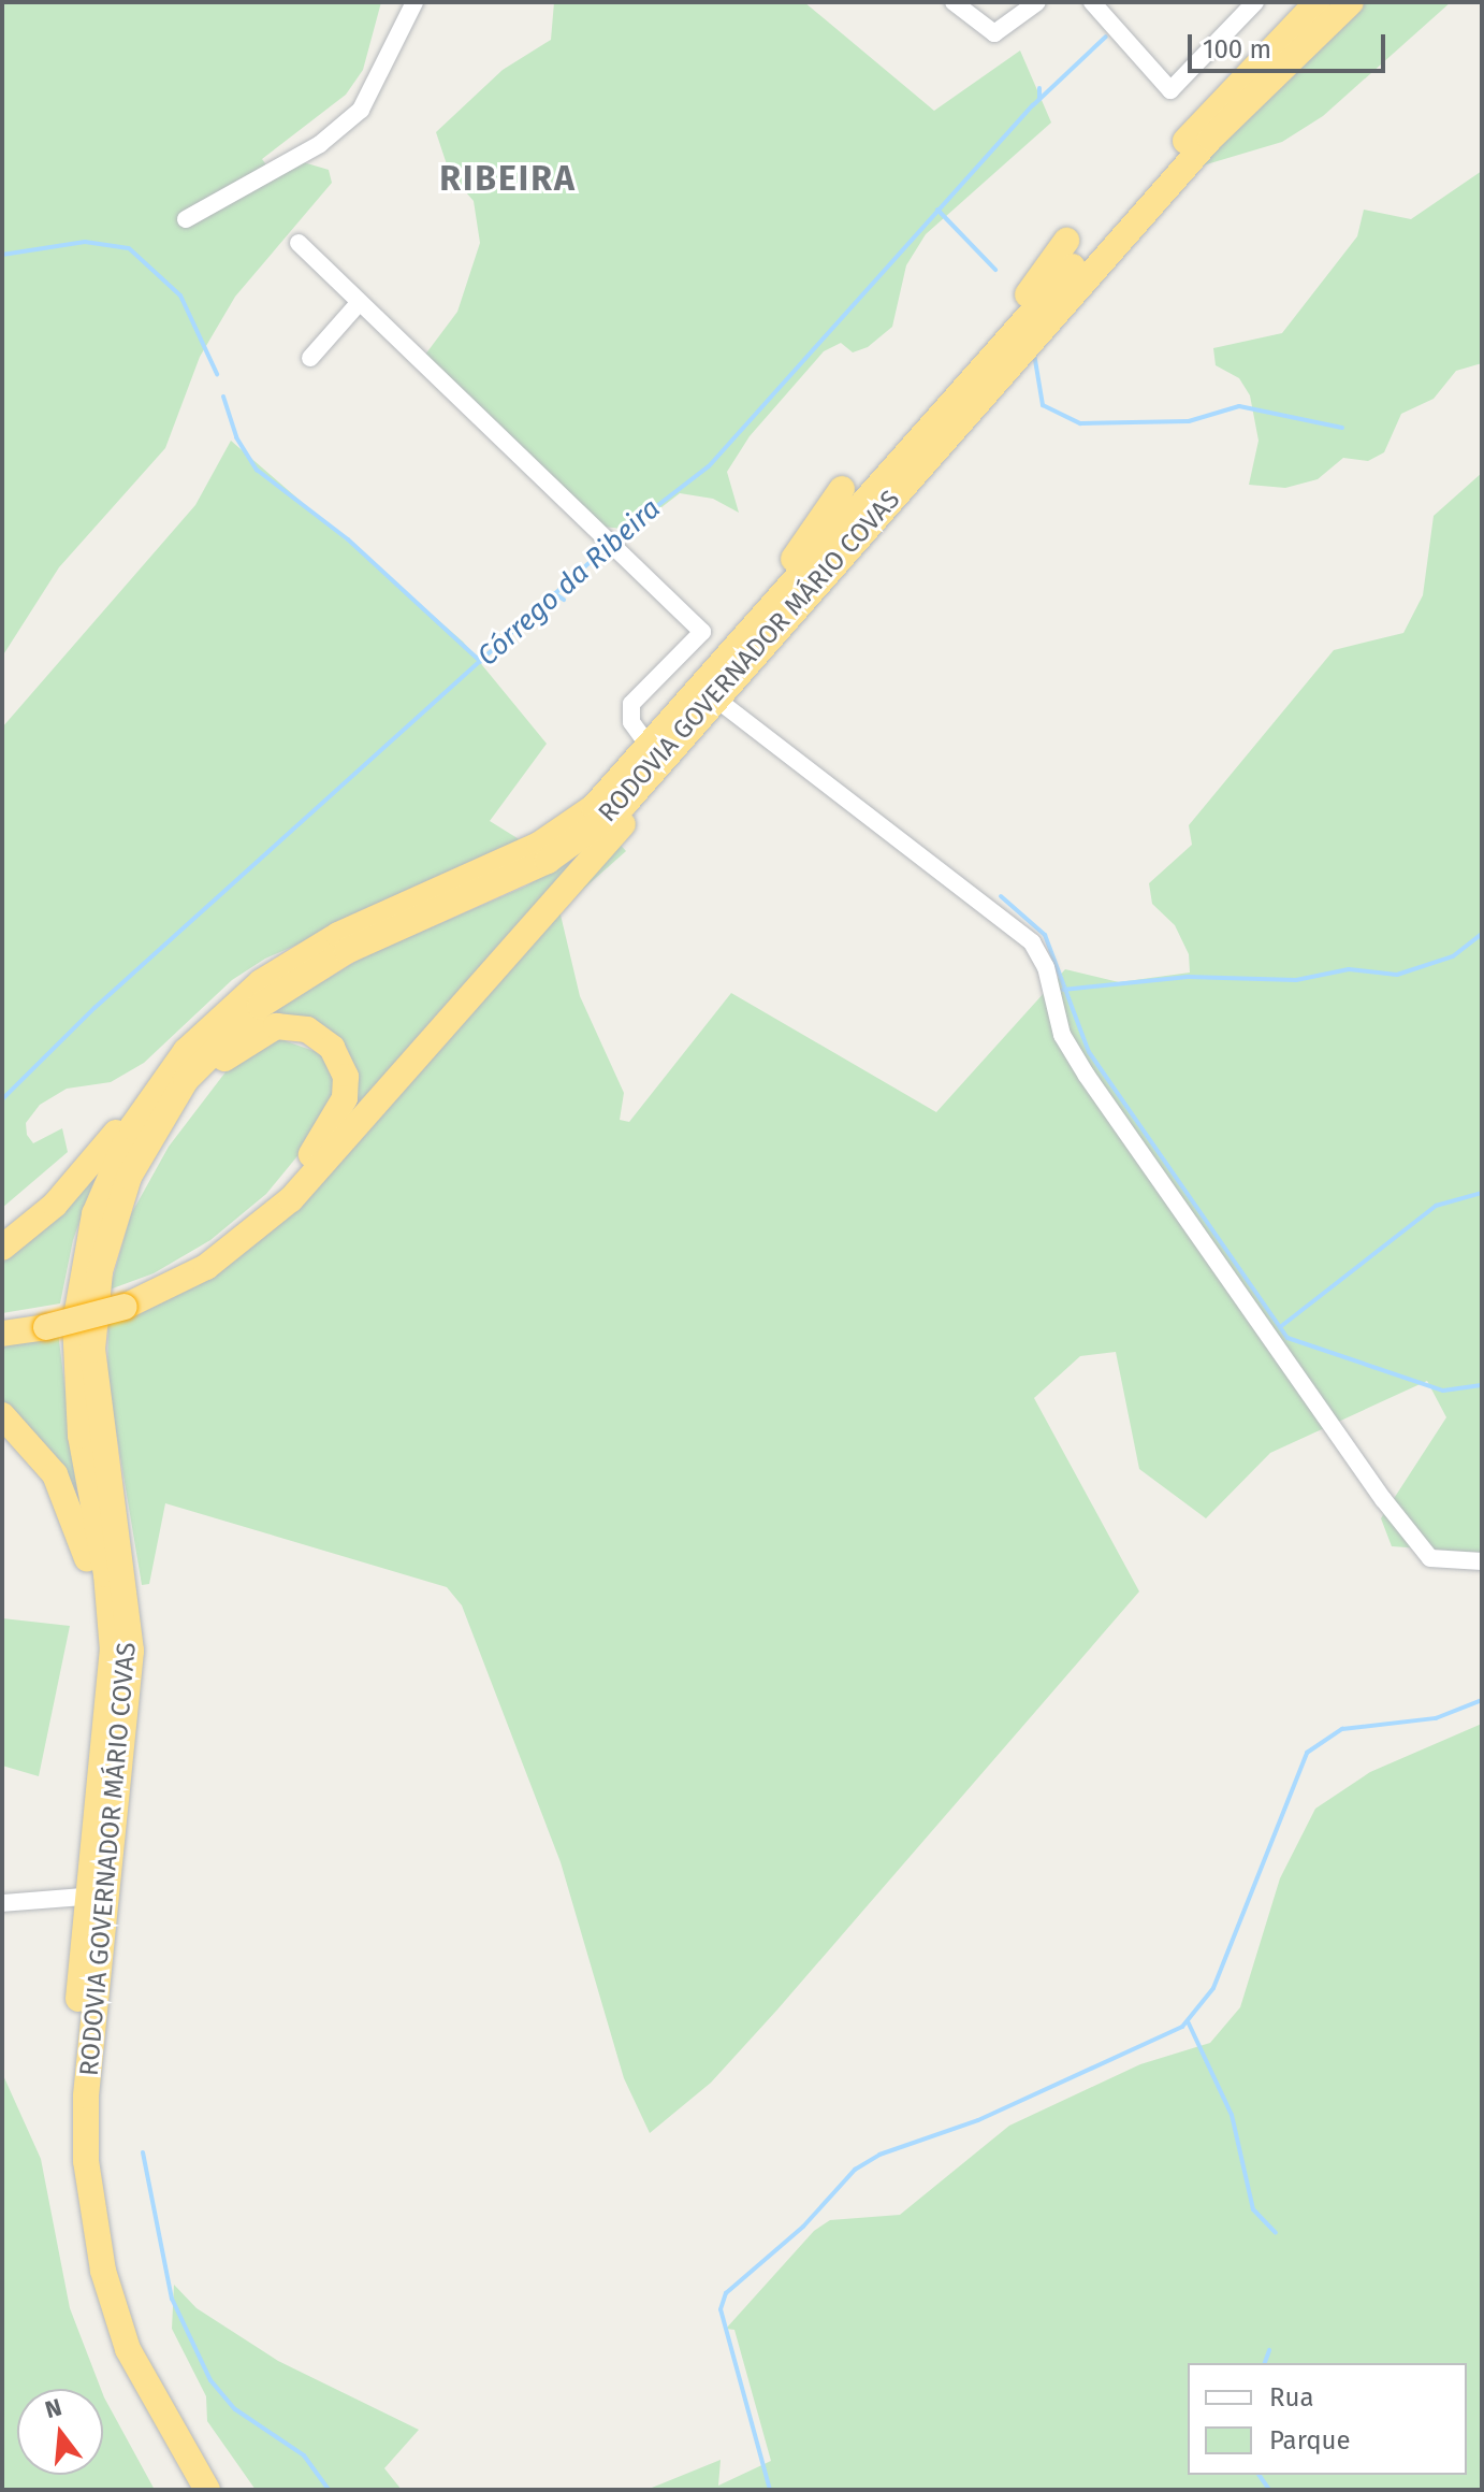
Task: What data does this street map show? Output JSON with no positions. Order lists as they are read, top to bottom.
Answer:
{
  "streets": {
    "highway": ["RODOVIA GOVERNADOR MÁRIO COVAS"]
  },
  "districts": ["RIBEIRA"],
  "water": ["Córrego da Ribeira"],
  "legend": ["Rua", "Parque"],
  "scale_bar": "100 m",
  "north": "top"
}
